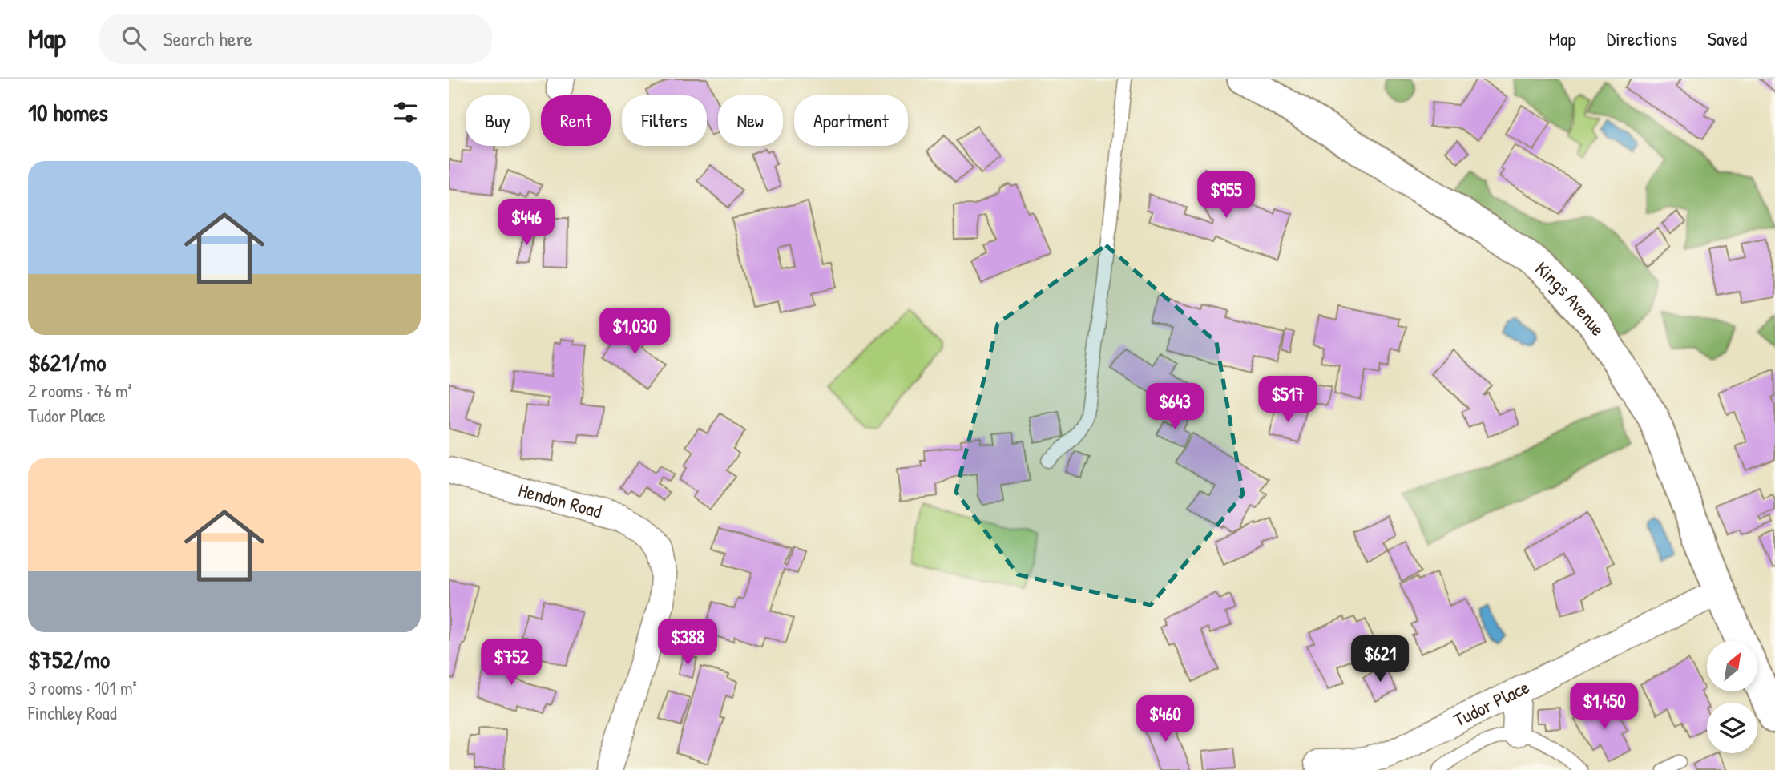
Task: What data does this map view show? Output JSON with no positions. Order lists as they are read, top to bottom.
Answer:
{
  "streets": {
    "street": ["Kings Avenue", "Hendon Road", "Tudor Place"]
  },
  "crossings": [
    ["Kings Avenue", "Tudor Place"]
  ],
  "north": "top right",
  "page": {
    "header": "Map",
    "search": "Search here",
    "nav": ["Map", "Directions", "Saved"],
    "heading": "10 homes",
    "chip": [
      "Buy",
      "Rent",
      "Filters",
      "New",
      "Apartment"
    ],
    "list": [
      {
        "name": "$621/mo",
        "note": "2 rooms · 76 m² · Tudor Place"
      },
      {
        "name": "$752/mo",
        "note": "3 rooms · 101 m² · Finchley Road"
      }
    ],
    "price": [
      "$955",
      "$446",
      "$1,030",
      "$517",
      "$643",
      "$388",
      "$621",
      "$752",
      "$1,450",
      "$460"
    ]
  }
}
